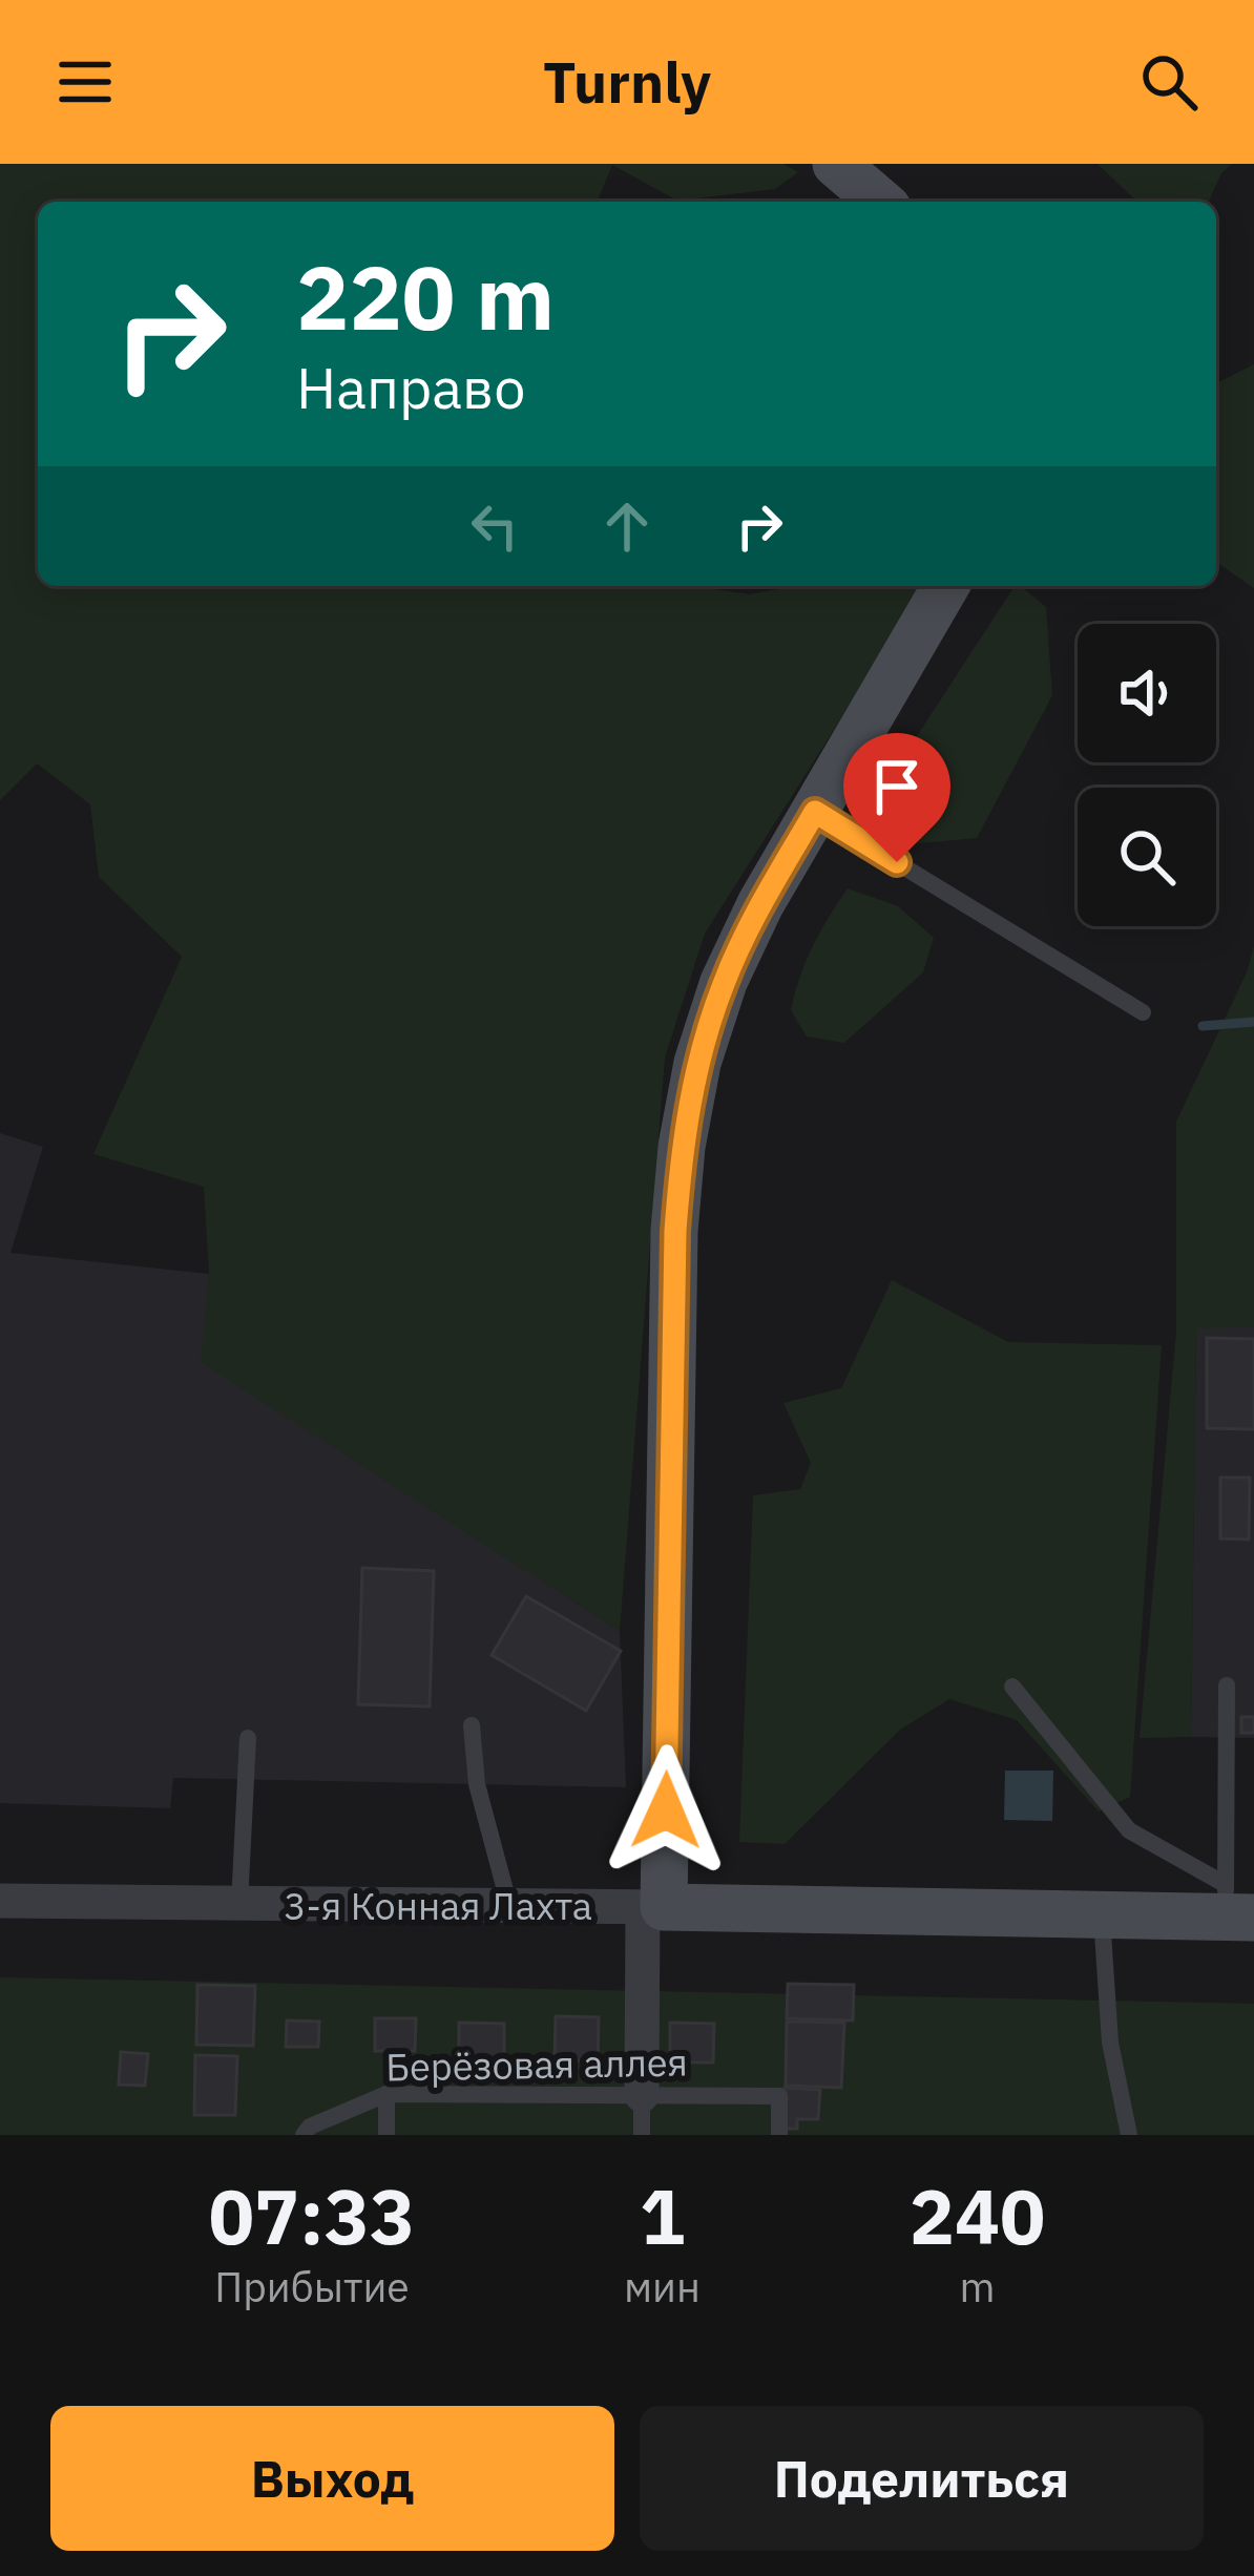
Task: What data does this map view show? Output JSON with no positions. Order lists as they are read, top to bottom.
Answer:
{
  "streets": {
    "main road": ["3-я Конная Лахта"],
    "lane": ["Берёзовая аллея"]
  },
  "page": {
    "header": "Turnly",
    "turn": ["220 m", "Направо"],
    "eta": [
      "07:33",
      "Прибытие",
      "1",
      "мин",
      "240",
      "m"
    ],
    "buttons": ["Выход", "Поделиться"]
  }
}
